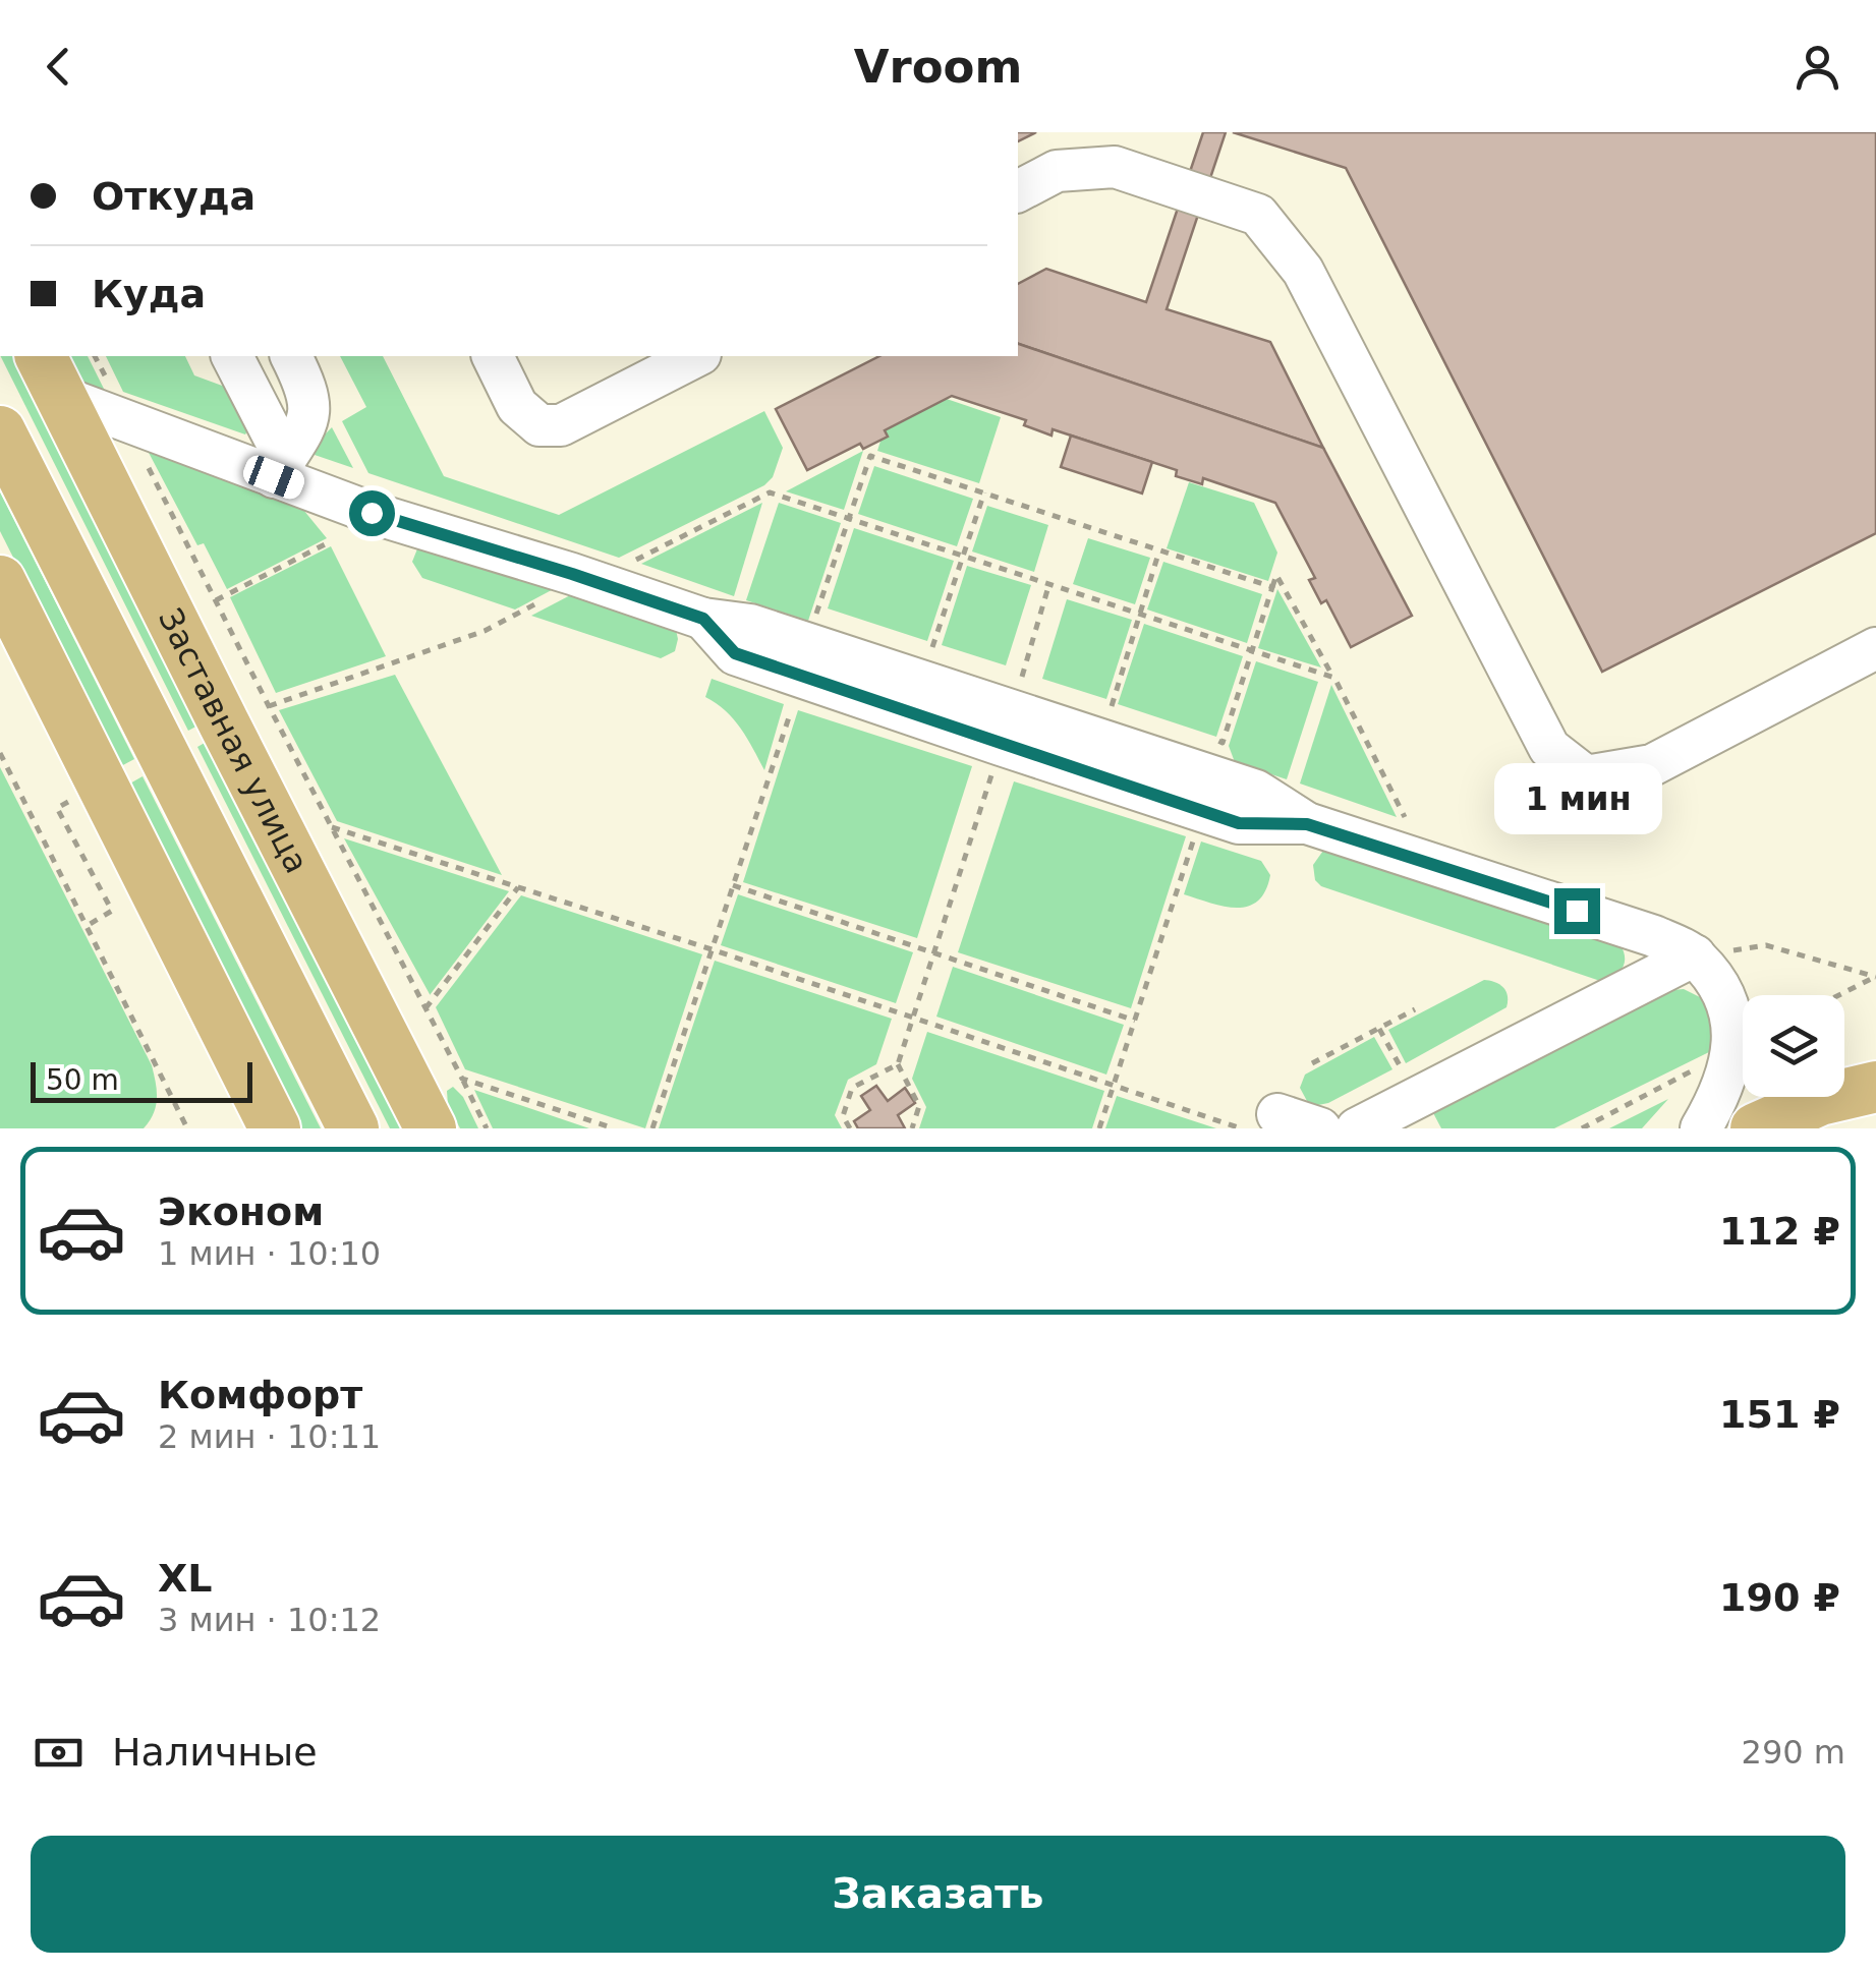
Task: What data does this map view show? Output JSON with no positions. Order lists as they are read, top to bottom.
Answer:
{
  "streets": {
    "main road": ["Заставная улица"]
  },
  "scale_bar": "50 m",
  "page": {
    "header": "Vroom",
    "banner": ["Откуда", "Куда"],
    "bubble": "1 мин",
    "scale": "50 m",
    "list": [
      {
        "name": "Эконом",
        "note": "1 мин · 10:10",
        "value": "112 ₽"
      },
      {
        "name": "Комфорт",
        "note": "2 мин · 10:11",
        "value": "151 ₽"
      },
      {
        "name": "XL",
        "note": "3 мин · 10:12",
        "value": "190 ₽"
      }
    ],
    "pay": ["Наличные", "290 m"],
    "buttons": "Заказать"
  }
}
